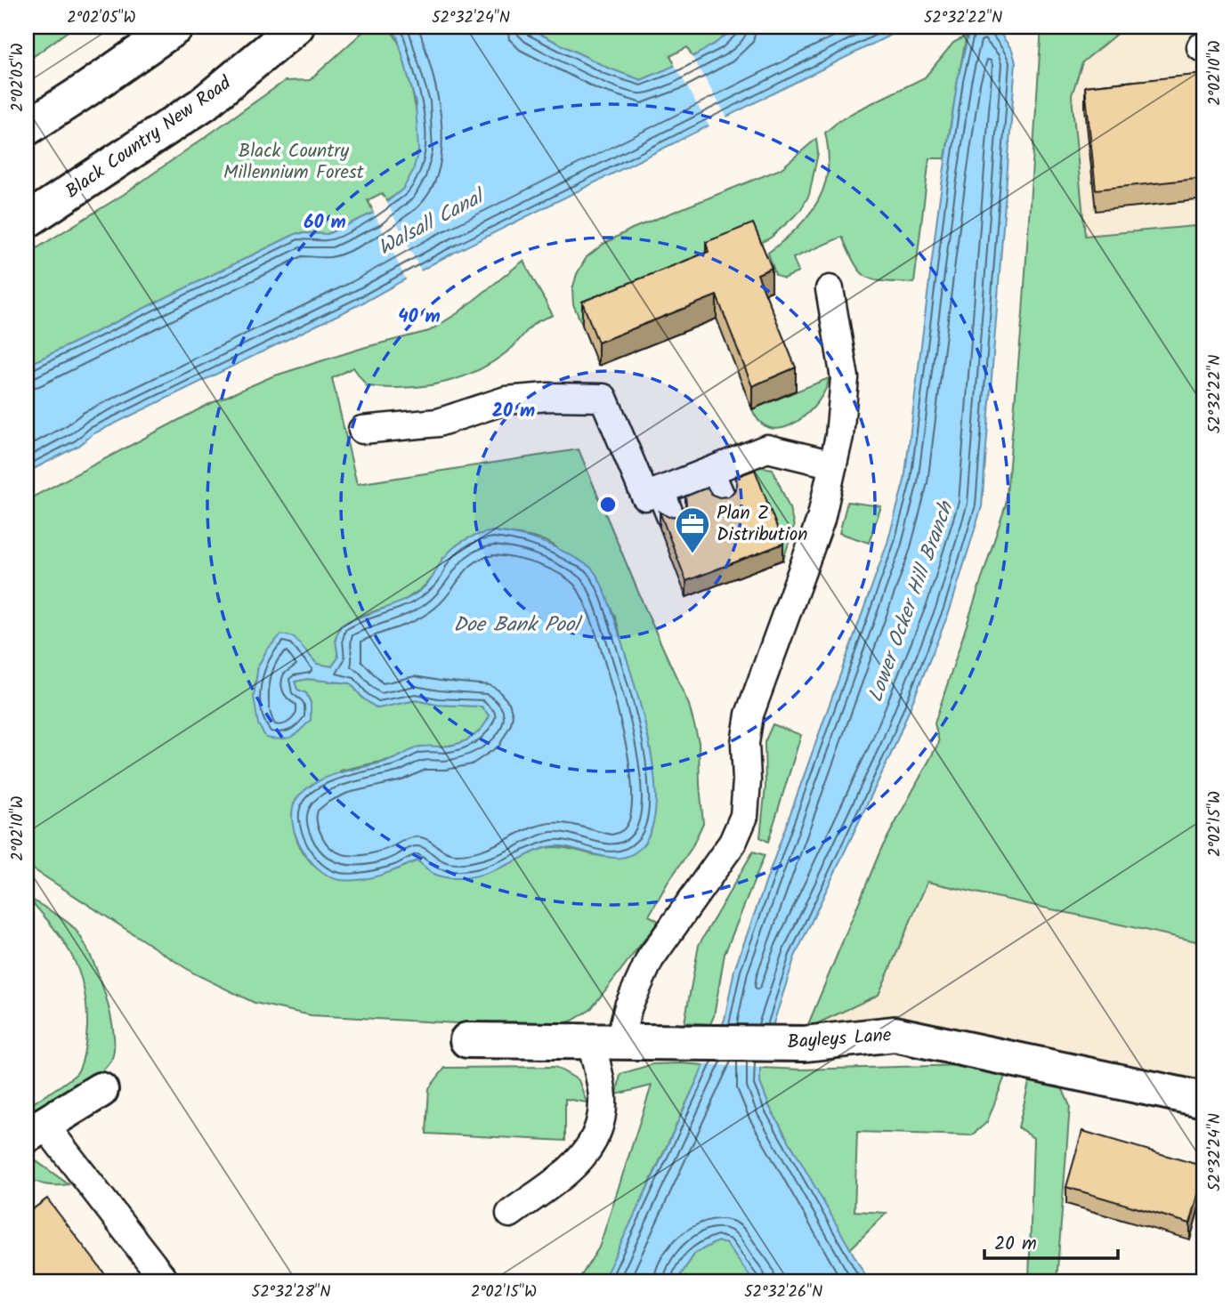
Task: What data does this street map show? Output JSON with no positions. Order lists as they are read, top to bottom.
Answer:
{
  "streets": {
    "main road": ["Black Country New Road", "Bayleys Lane"]
  },
  "water": ["Walsall Canal", "Lower Ocker Hill Branch", "Doe Bank Pool"],
  "parks": ["Black Country Millennium Forest"],
  "places": {
    "office": ["Plan Z Distribution"]
  },
  "scale_bar": "20 m",
  "coordinates": [
    "2°02'05\"W",
    "52°32'24\"N",
    "52°32'22\"N",
    "2°02'10\"W",
    "2°02'15\"W",
    "52°32'28\"N",
    "52°32'26\"N"
  ],
  "rings": ["60 m", "40 m", "20 m"]
}
